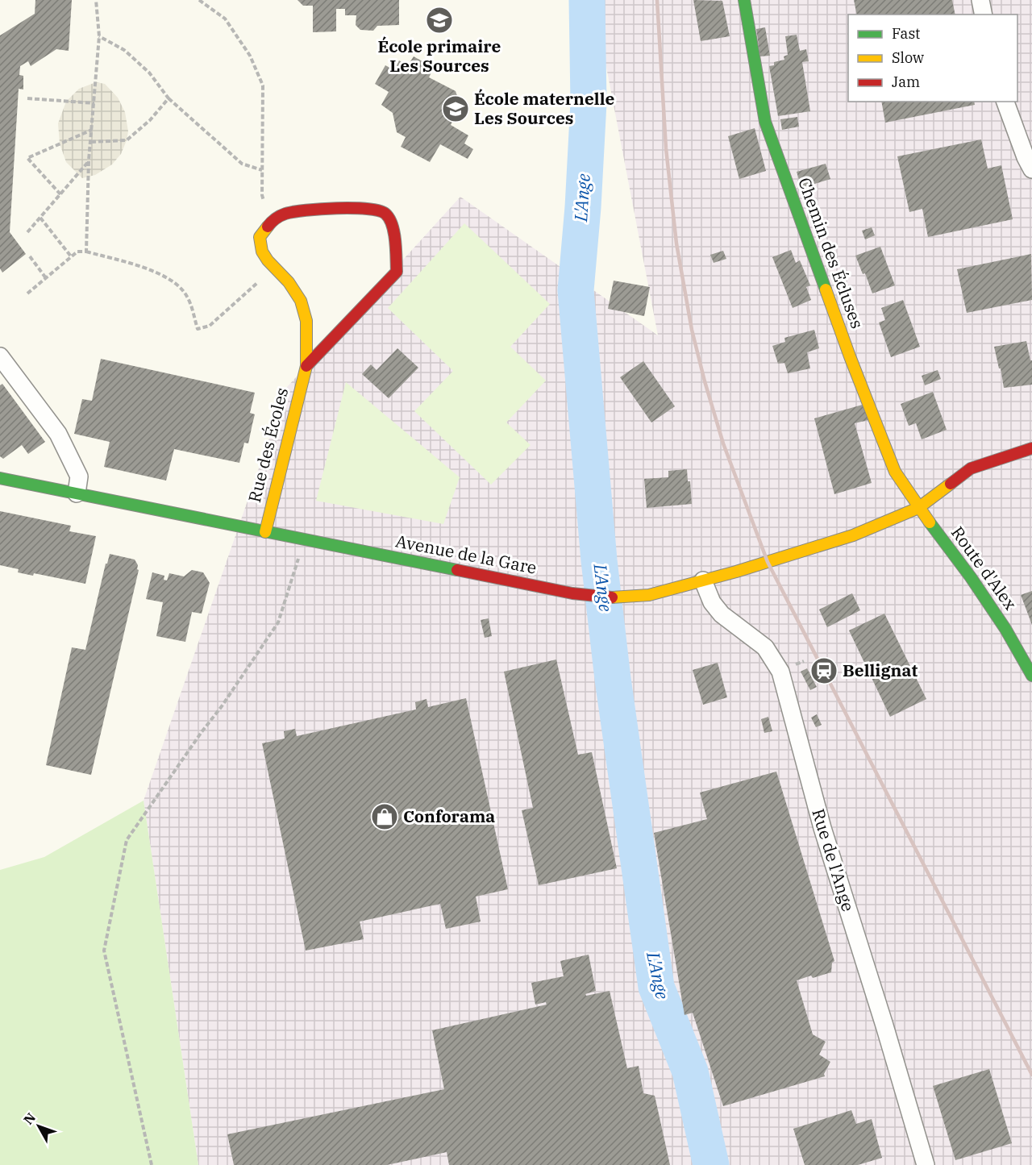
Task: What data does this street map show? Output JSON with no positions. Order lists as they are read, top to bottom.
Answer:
{
  "streets": {
    "street": [
      "Chemin des Écluses",
      "Rue des Écoles",
      "Avenue de la Gare",
      "Route d'Alex",
      "Rue de l'Ange"
    ]
  },
  "crossings": [
    ["Chemin des Écluses", "Avenue de la Gare"],
    ["Chemin des Écluses", "Route d'Alex"],
    ["Rue des Écoles", "Avenue de la Gare"],
    ["Avenue de la Gare", "Route d'Alex"],
    ["Avenue de la Gare", "Rue de l'Ange"]
  ],
  "water": ["L'Ange"],
  "places": {
    "school or university": ["École primaire Les Sources", "École maternelle Les Sources"],
    "station": ["Bellignat"],
    "shop": ["Conforama"]
  },
  "legend": ["Fast", "Slow", "Jam"],
  "north": "top left"
}
